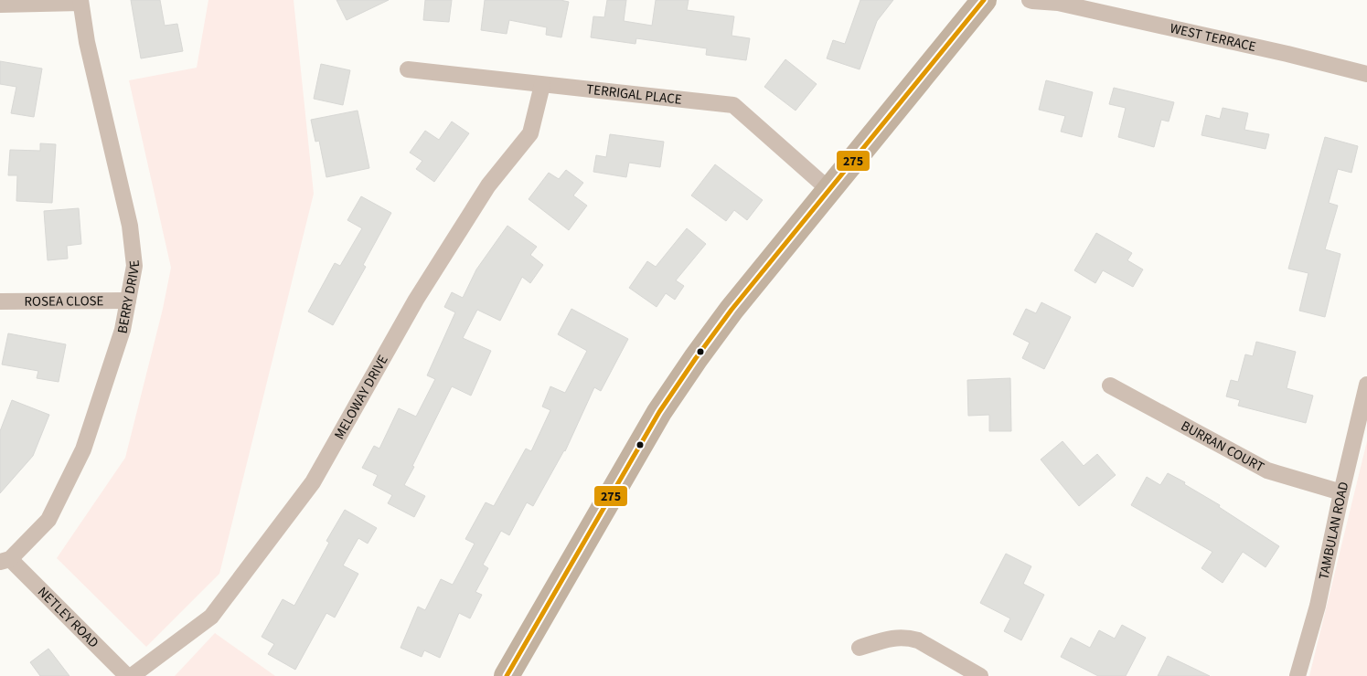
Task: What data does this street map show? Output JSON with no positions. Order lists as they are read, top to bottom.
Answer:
{
  "streets": {
    "street": [
      "WEST TERRACE",
      "TERRIGAL PLACE",
      "BERRY DRIVE",
      "ROSEA CLOSE",
      "MELOWAY DRIVE",
      "BURRAN COURT",
      "TAMBULAN ROAD",
      "NETLEY ROAD"
    ]
  },
  "crossings": [
    ["TERRIGAL PLACE", "MELOWAY DRIVE"],
    ["BERRY DRIVE", "ROSEA CLOSE"],
    ["BERRY DRIVE", "NETLEY ROAD"],
    ["BURRAN COURT", "TAMBULAN ROAD"]
  ],
  "lines": ["transit line 275"]
}
